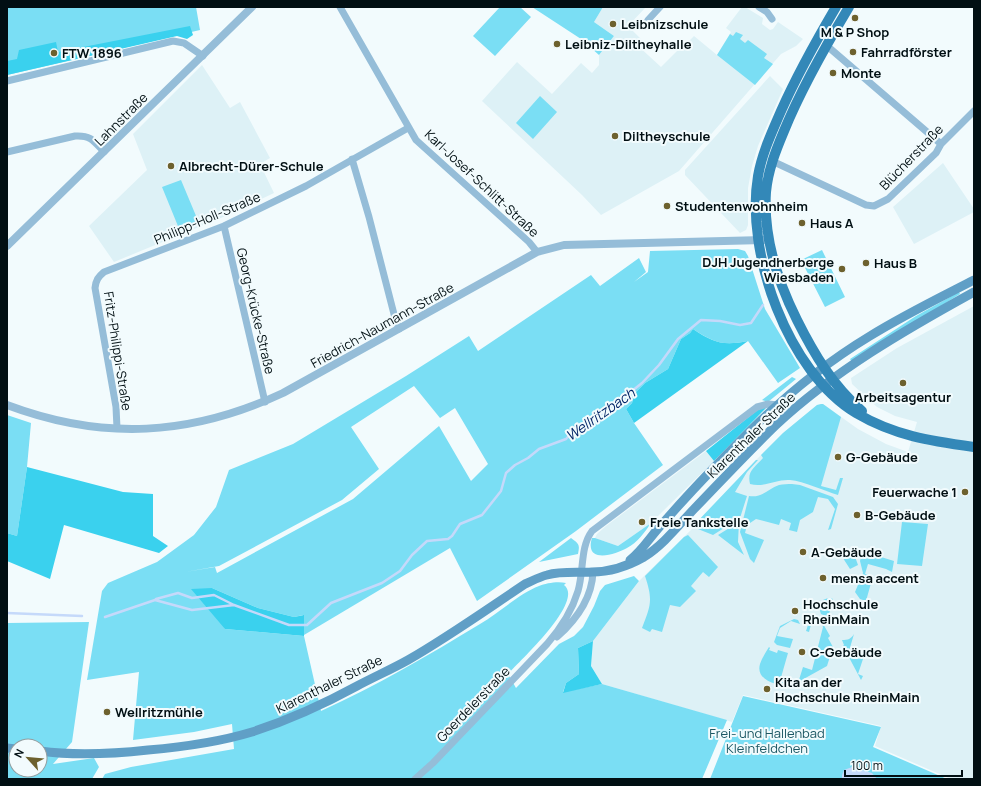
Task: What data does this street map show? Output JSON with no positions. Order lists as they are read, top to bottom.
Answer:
{
  "streets": {
    "main road": ["Klarenthaler Straße"],
    "street": [
      "Lahnstraße",
      "Blücherstraße",
      "Karl-Josef-Schlitt-Straße",
      "Philipp-Holl-Straße",
      "Georg-Krücke-Straße",
      "Friedrich-Naumann-Straße",
      "Fritz-Philippi-Straße",
      "Goerdelerstraße"
    ]
  },
  "crossings": [
    ["Karl-Josef-Schlitt-Straße", "Philipp-Holl-Straße"],
    ["Karl-Josef-Schlitt-Straße", "Friedrich-Naumann-Straße"],
    ["Philipp-Holl-Straße", "Georg-Krücke-Straße"],
    ["Philipp-Holl-Straße", "Fritz-Philippi-Straße"],
    ["Georg-Krücke-Straße", "Friedrich-Naumann-Straße"],
    ["Friedrich-Naumann-Straße", "Fritz-Philippi-Straße"],
    ["Klarenthaler Straße", "Goerdelerstraße"]
  ],
  "water": ["Wellritzbach"],
  "parks": ["Frei- und Hallenbad Kleinfeldchen"],
  "places": [
    "M & P Shop",
    "Leibnizschule",
    "Leibniz-Diltheyhalle",
    "Fahrradförster",
    "FTW 1896",
    "Monte",
    "Diltheyschule",
    "Albrecht-Dürer-Schule",
    "Studentenwohnheim",
    "Haus A",
    "Haus B",
    "DJH Jugendherberge Wiesbaden",
    "Arbeitsagentur",
    "G-Gebäude",
    "Feuerwache 1",
    "B-Gebäude",
    "Freie Tankstelle",
    "A-Gebäude",
    "mensa accent",
    "Hochschule RheinMain",
    "C-Gebäude",
    "Kita an der Hochschule RheinMain",
    "Wellritzmühle"
  ],
  "scale_bar": "100 m",
  "north": "top left"
}
